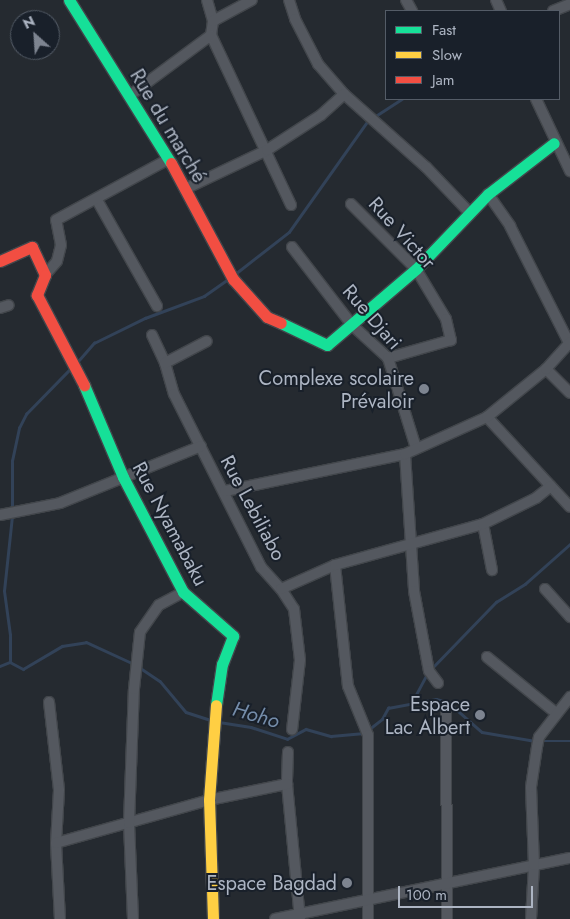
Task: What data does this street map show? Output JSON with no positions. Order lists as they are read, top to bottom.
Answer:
{
  "streets": {
    "street": [
      "Rue du marché",
      "Rue Victor",
      "Rue Djari",
      "Rue Lebiliabo",
      "Rue Nyamabaku"
    ]
  },
  "crossings": [
    ["Rue du marché", "Rue Djari"],
    ["Rue Victor", "Rue Djari"]
  ],
  "water": ["Hoho"],
  "places": ["Complexe scolaire Prévaloir", "Espace Lac Albert", "Espace Bagdad"],
  "legend": ["Fast", "Slow", "Jam"],
  "scale_bar": "100 m",
  "north": "top left"
}
